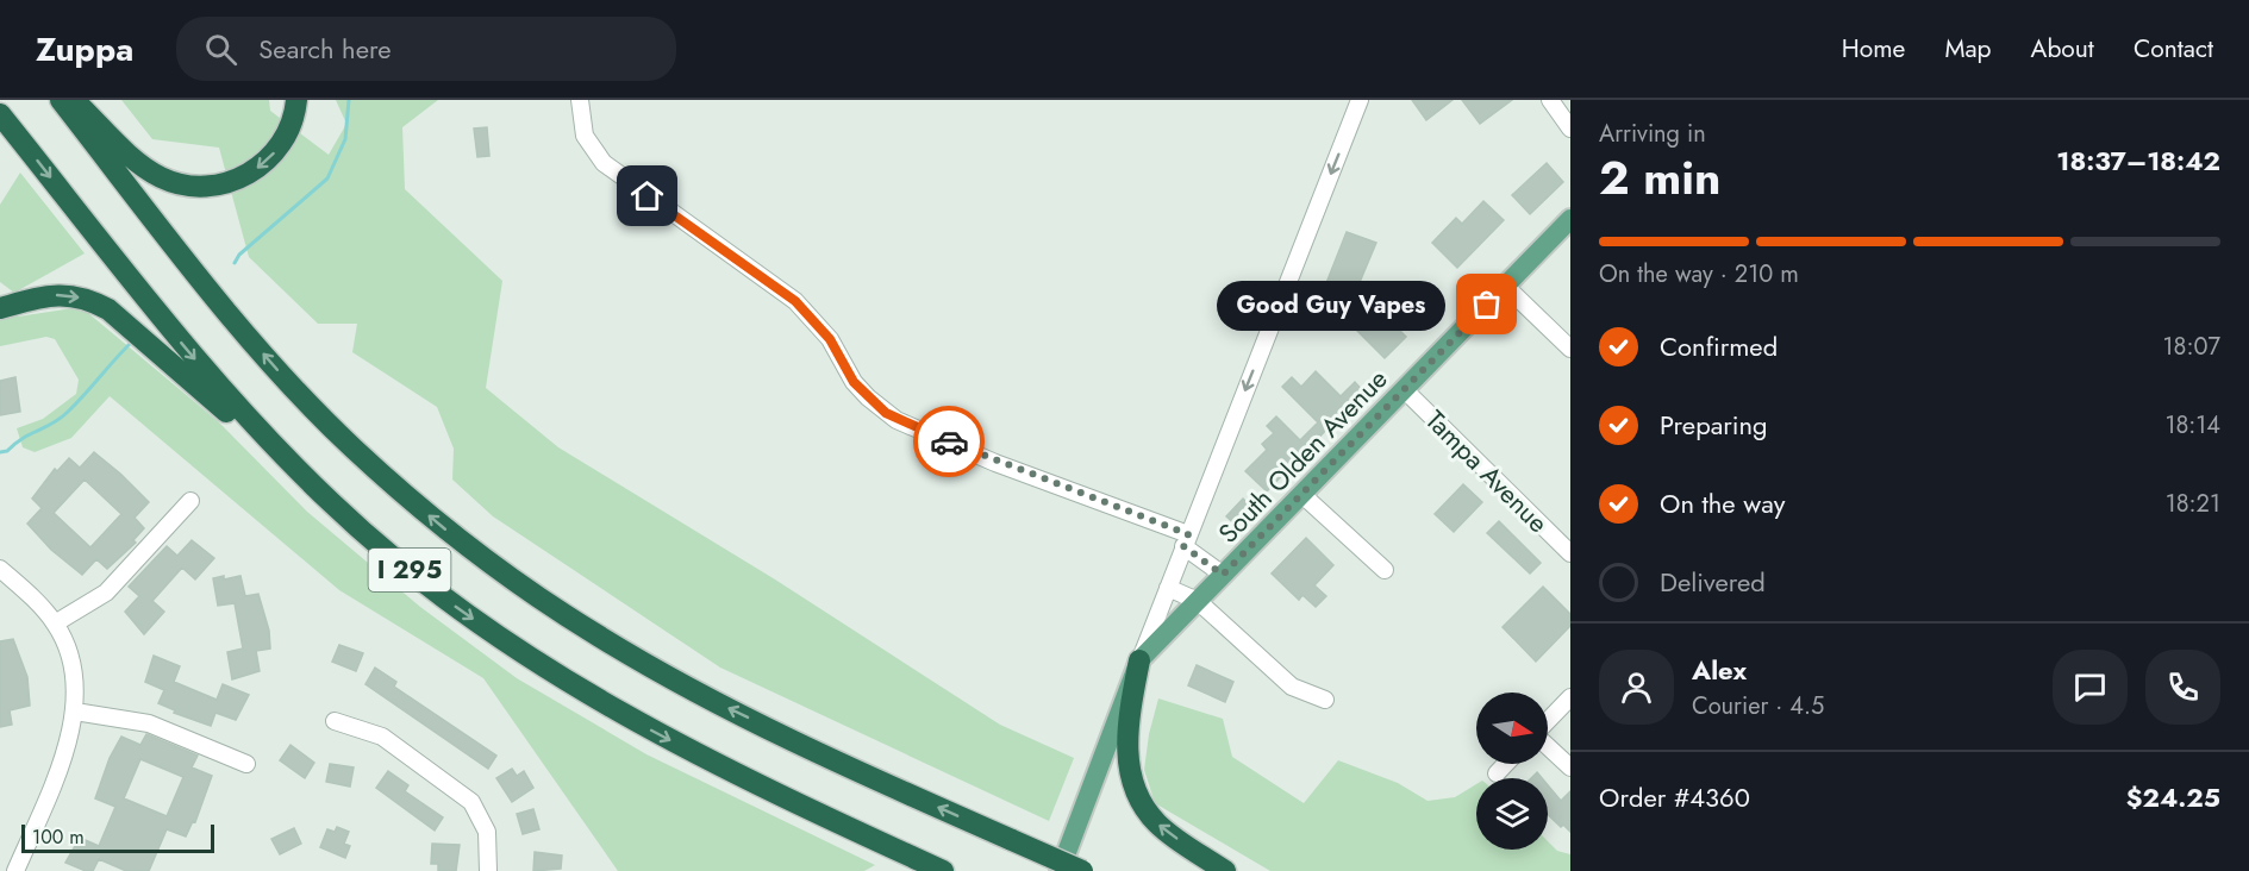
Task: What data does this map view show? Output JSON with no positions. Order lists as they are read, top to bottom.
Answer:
{
  "streets": {
    "highway": ["I 295"],
    "main road": ["South Olden Avenue"],
    "street": ["Tampa Avenue"]
  },
  "crossings": [
    ["South Olden Avenue", "Tampa Avenue"]
  ],
  "places": ["Good Guy Vapes"],
  "scale_bar": "100 m",
  "north": "right",
  "page": {
    "header": "Zuppa",
    "search": "Search here",
    "nav": [
      "Home",
      "Map",
      "About",
      "Contact"
    ],
    "heading": ["2 min", "Arriving in", "18:37–18:42"],
    "panel": [
      "Alex",
      "Courier · 4.5",
      "Order #4360",
      "$24.25"
    ],
    "bar": "On the way · 210 m",
    "bubble": "Good Guy Vapes",
    "list": [
      ["Confirmed", "18:07"],
      ["Preparing", "18:14"],
      ["On the way", "18:21"],
      "Delivered"
    ],
    "scale": "100 m"
  }
}
